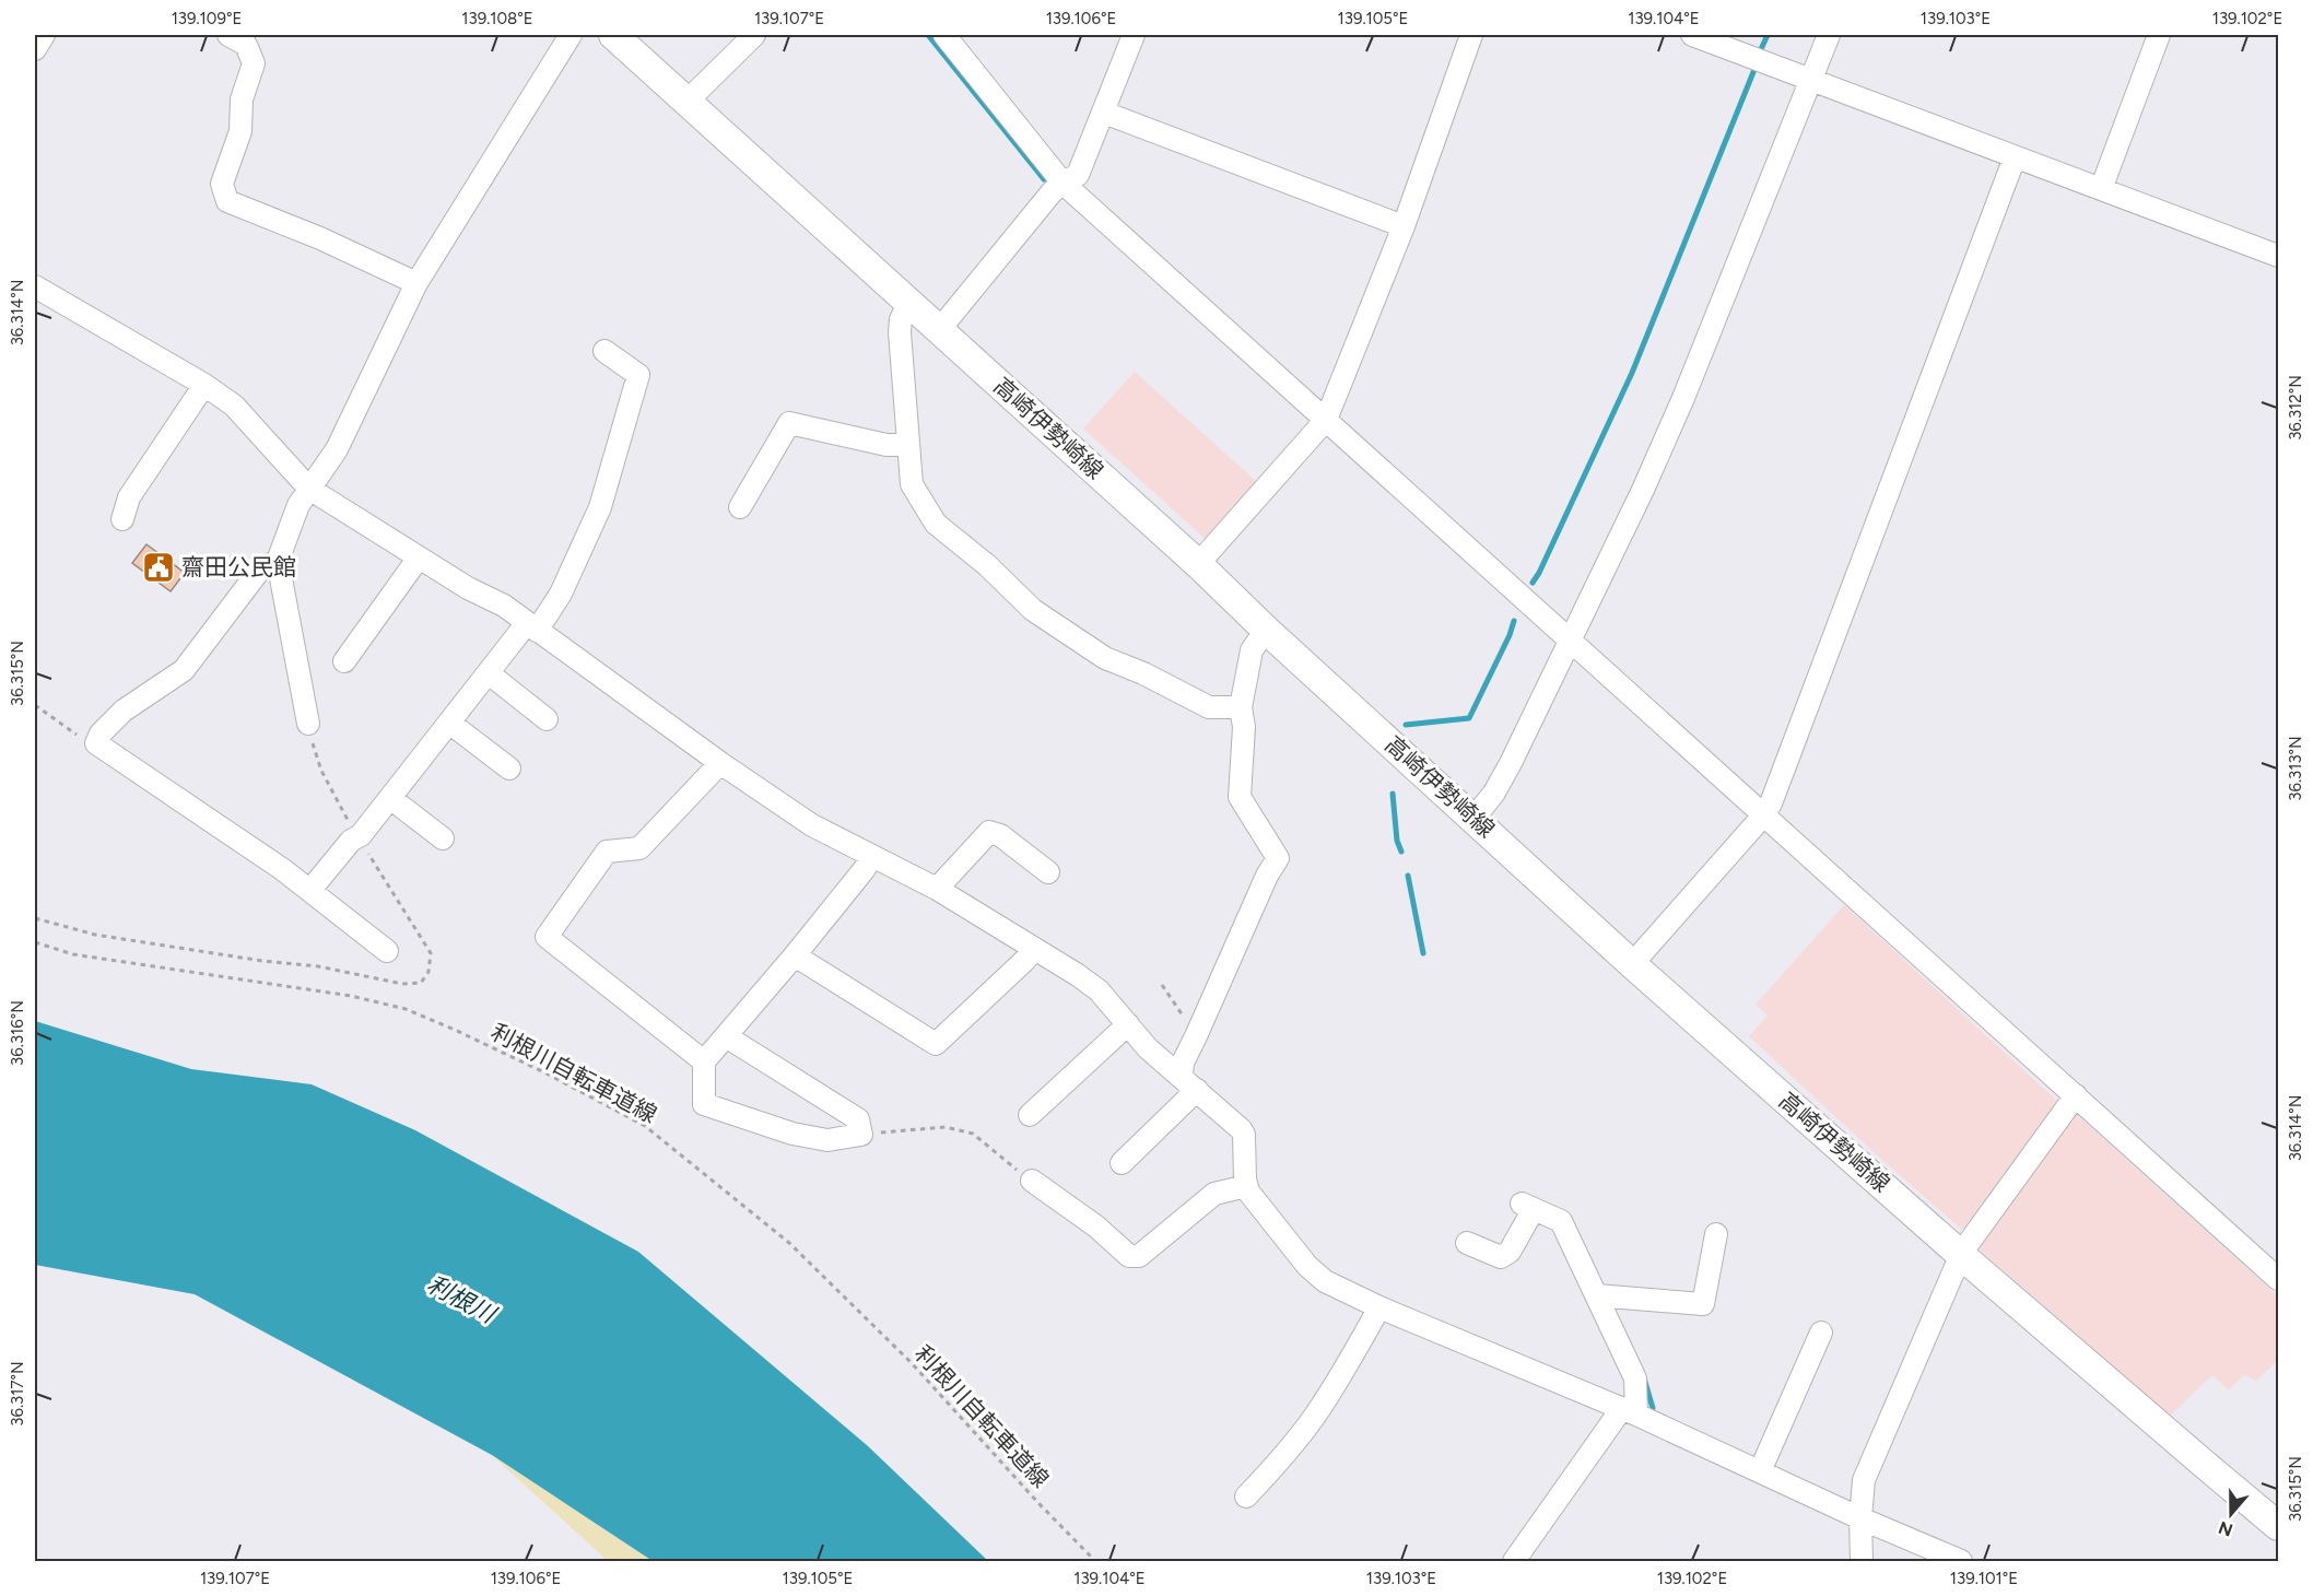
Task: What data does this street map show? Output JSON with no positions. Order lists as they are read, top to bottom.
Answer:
{
  "streets": {
    "main road": ["高崎伊勢崎線"],
    "path": ["利根川自転車道線"]
  },
  "water": ["利根川"],
  "places": {
    "public building": ["齋田公民館"]
  },
  "north": "bottom",
  "coordinates": [
    "139.109°E",
    "139.108°E",
    "139.107°E",
    "139.106°E",
    "139.105°E",
    "139.104°E",
    "139.103°E",
    "139.102°E",
    "36.314°N",
    "36.312°N",
    "36.315°N",
    "36.313°N",
    "36.316°N",
    "36.317°N",
    "139.101°E"
  ]
}
